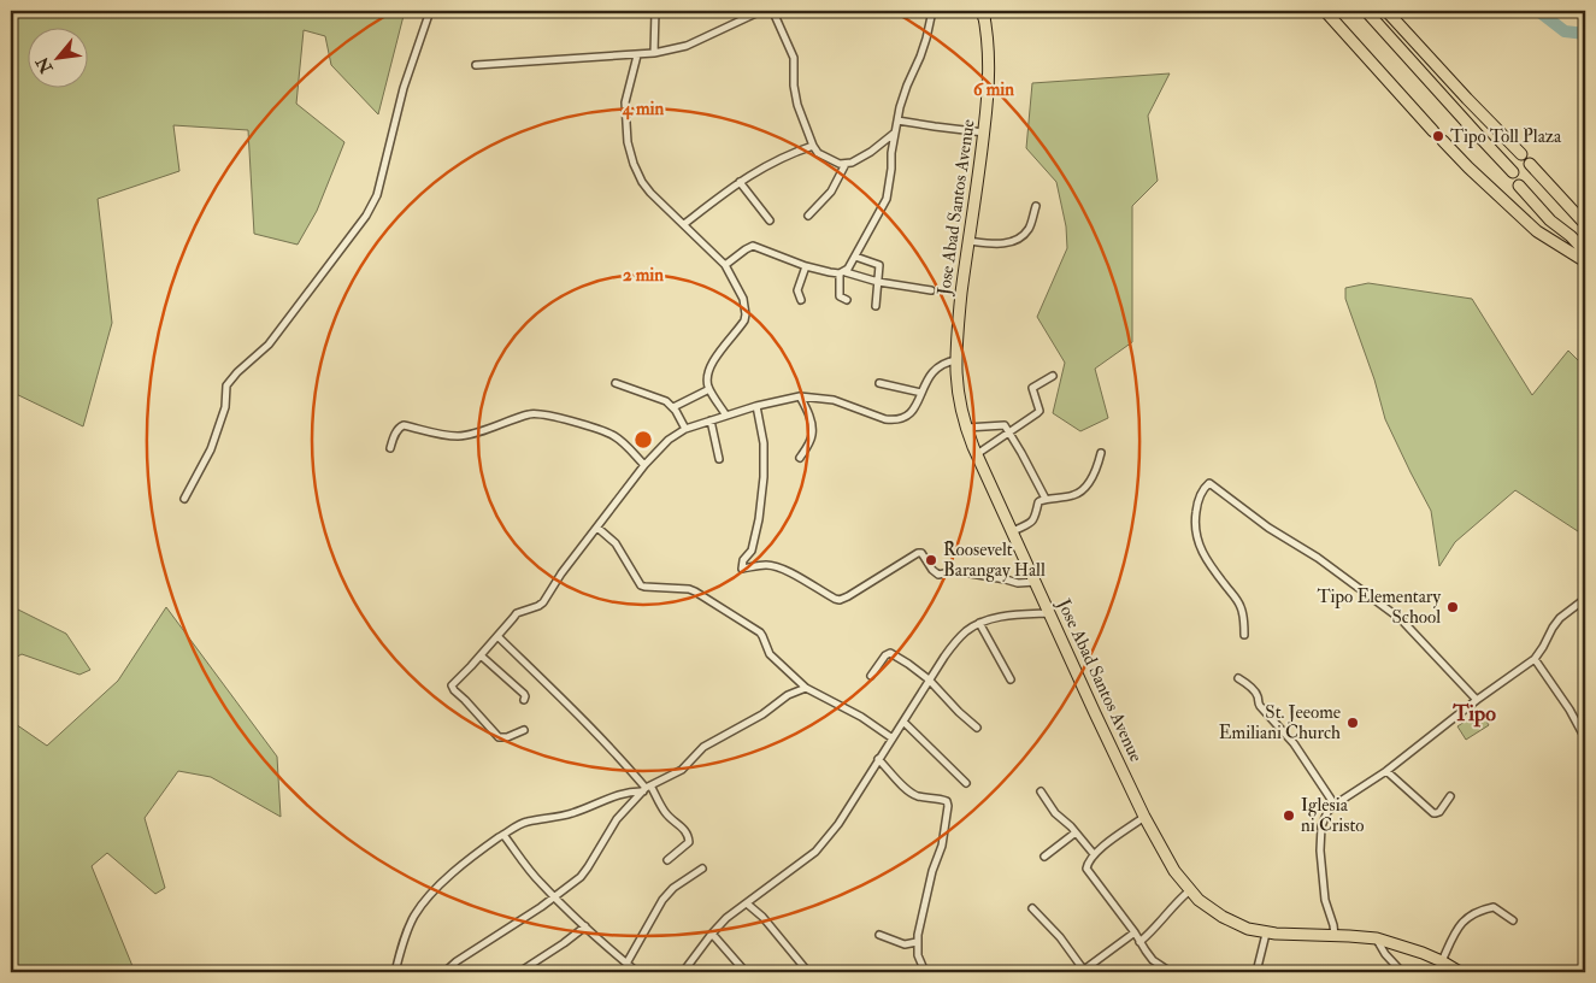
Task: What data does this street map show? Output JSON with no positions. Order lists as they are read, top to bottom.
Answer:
{
  "streets": {
    "highway": ["Jose Abad Santos Avenue"]
  },
  "districts": ["Tipo"],
  "places": [
    "Tipo Toll Plaza",
    "Roosevelt Barangay Hall",
    "Tipo Elementary School",
    "St. Jeeome Emiliani Church",
    "Iglesia ni Cristo"
  ],
  "north": "bottom left",
  "rings": ["6 min", "4 min", "2 min"]
}
